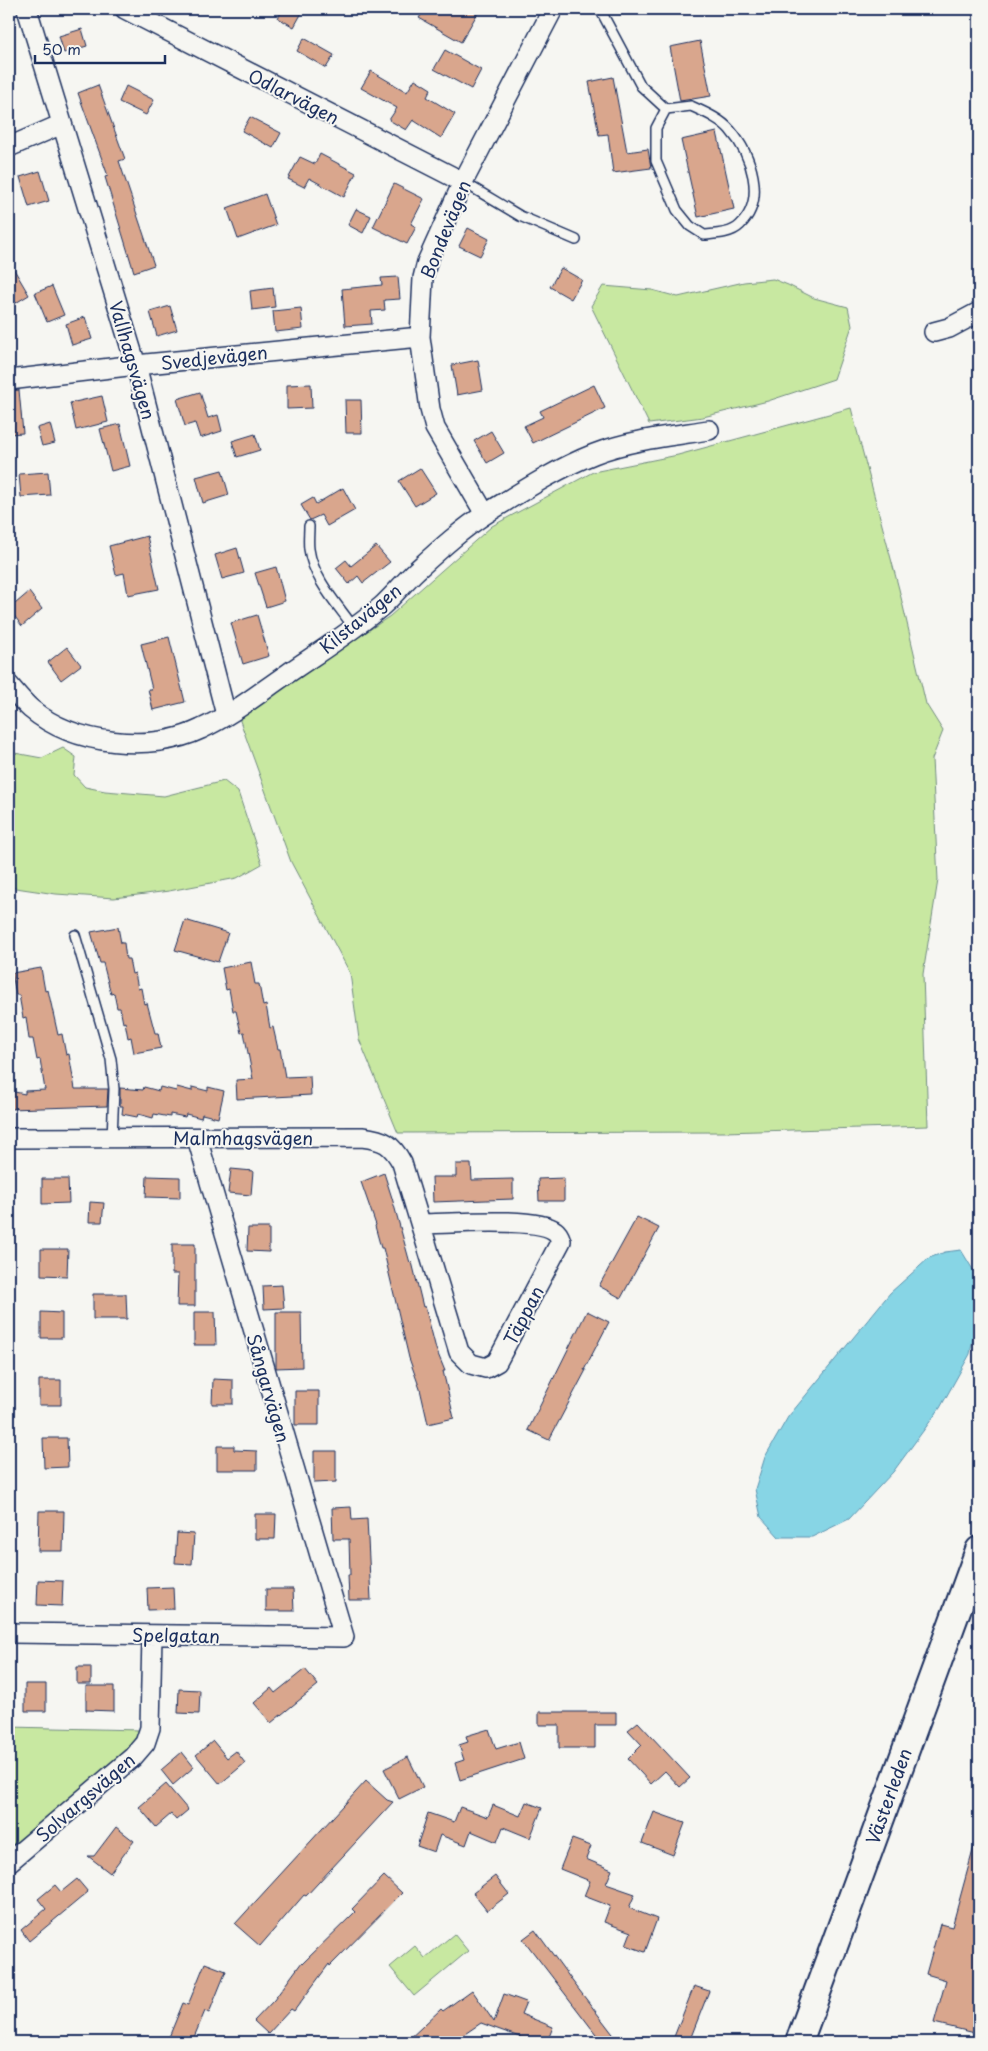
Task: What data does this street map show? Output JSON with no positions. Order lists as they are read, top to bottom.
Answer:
{
  "streets": {
    "street": [
      "Odlarvägen",
      "Bondevägen",
      "Svedjevägen",
      "Vallhagsvägen",
      "Kilstavägen",
      "Malmhagsvägen",
      "Täppan",
      "Sångarvägen",
      "Spelgatan",
      "Västerleden",
      "Solvargsvägen"
    ]
  },
  "crossings": [
    ["Odlarvägen", "Bondevägen"],
    ["Bondevägen", "Svedjevägen"],
    ["Bondevägen", "Kilstavägen"],
    ["Svedjevägen", "Vallhagsvägen"],
    ["Vallhagsvägen", "Kilstavägen"],
    ["Malmhagsvägen", "Täppan"],
    ["Malmhagsvägen", "Sångarvägen"],
    ["Sångarvägen", "Spelgatan"],
    ["Spelgatan", "Solvargsvägen"]
  ],
  "scale_bar": "50 m"
}
